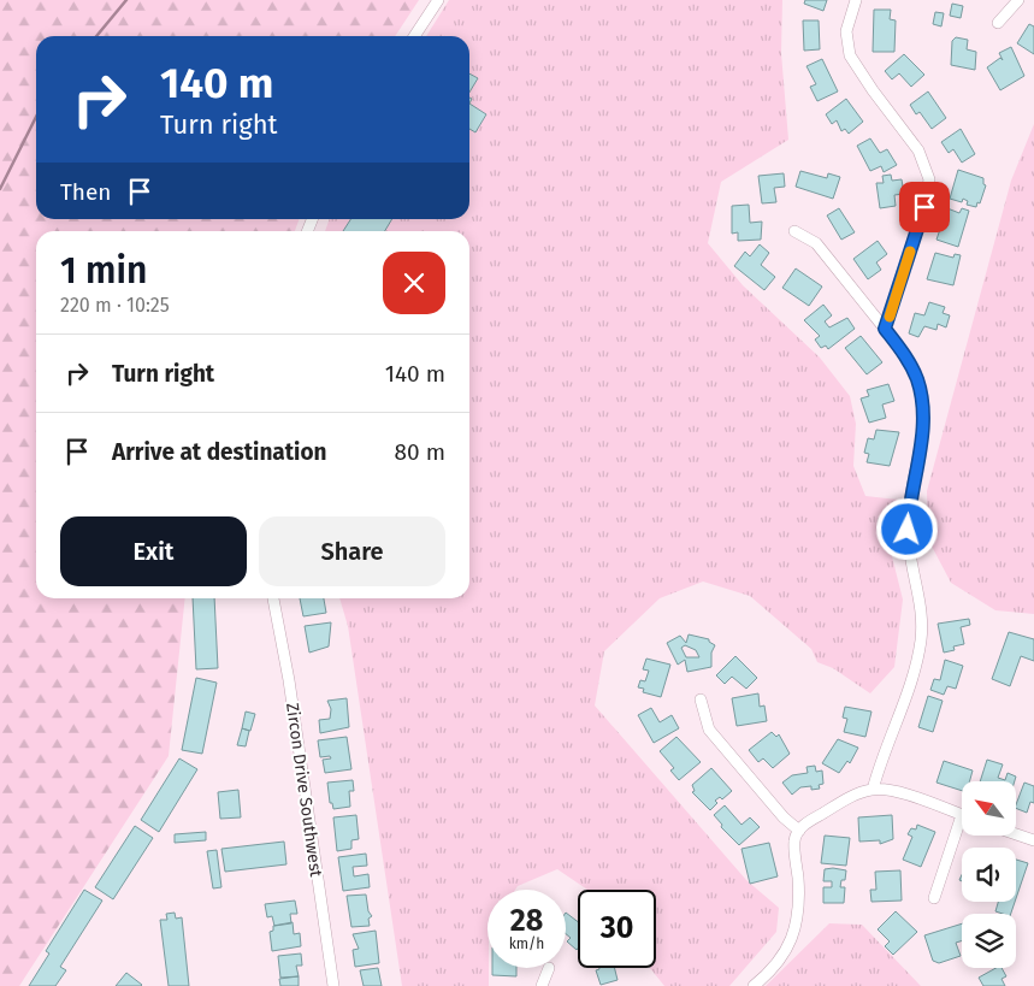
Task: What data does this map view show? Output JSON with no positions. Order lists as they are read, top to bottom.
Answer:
{
  "streets": {
    "street": ["Zircon Drive Southwest"]
  },
  "north": "top left",
  "page": {
    "turn": ["140 m", "Turn right"],
    "then": "Then",
    "heading": ["1 min", "220 m · 10:25"],
    "list": [
      {
        "name": "Turn right",
        "value": "140 m"
      },
      {
        "name": "Arrive at destination",
        "value": "80 m"
      }
    ],
    "buttons": ["Exit", "Share"],
    "speed": "28 km/h",
    "limit": "30"
  }
}
